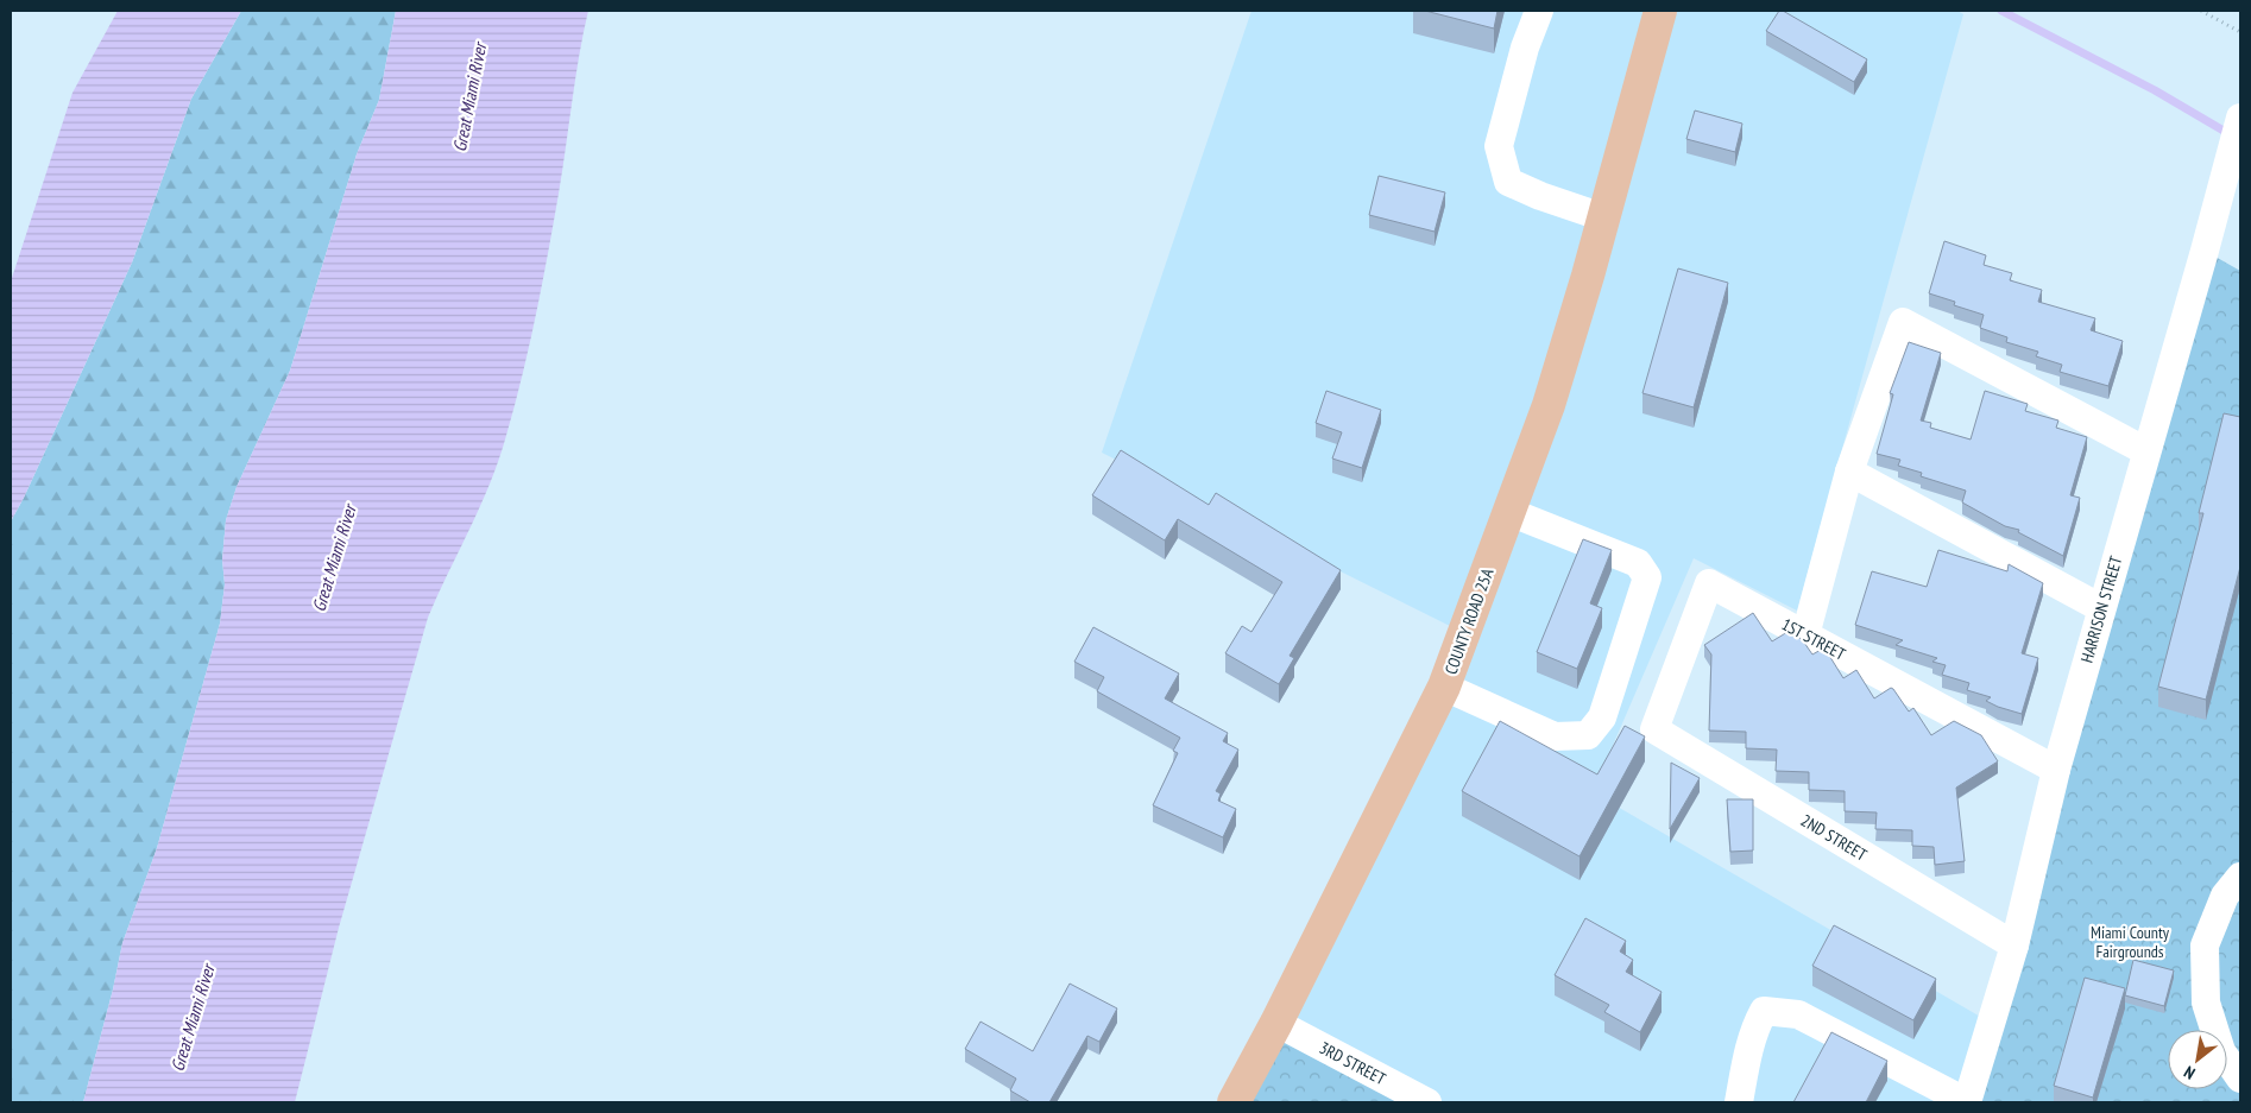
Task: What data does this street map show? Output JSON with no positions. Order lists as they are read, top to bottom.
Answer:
{
  "streets": {
    "main road": ["COUNTY ROAD 25A"],
    "street": [
      "HARRISON STREET",
      "1ST STREET",
      "2ND STREET",
      "3RD STREET"
    ]
  },
  "crossings": [
    ["HARRISON STREET", "1ST STREET"],
    ["HARRISON STREET", "2ND STREET"],
    ["COUNTY ROAD 25A", "3RD STREET"],
    ["1ST STREET", "2ND STREET"]
  ],
  "water": ["Great Miami River"],
  "parks": ["Miami County Fairgrounds"],
  "north": "bottom left"
}
